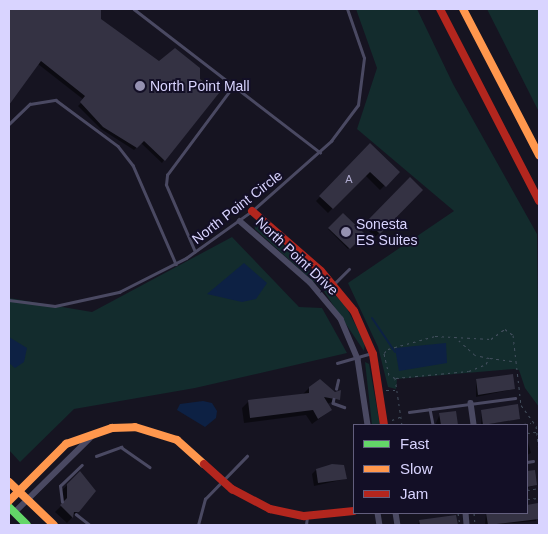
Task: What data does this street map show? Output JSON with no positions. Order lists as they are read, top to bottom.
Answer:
{
  "streets": {
    "main road": ["North Point Drive"],
    "lane": ["North Point Circle"]
  },
  "crossings": [
    ["North Point Circle", "North Point Drive"]
  ],
  "places": ["North Point Mall", "Sonesta ES Suites"],
  "house_numbers": ["A"],
  "legend": ["Fast", "Slow", "Jam"]
}
